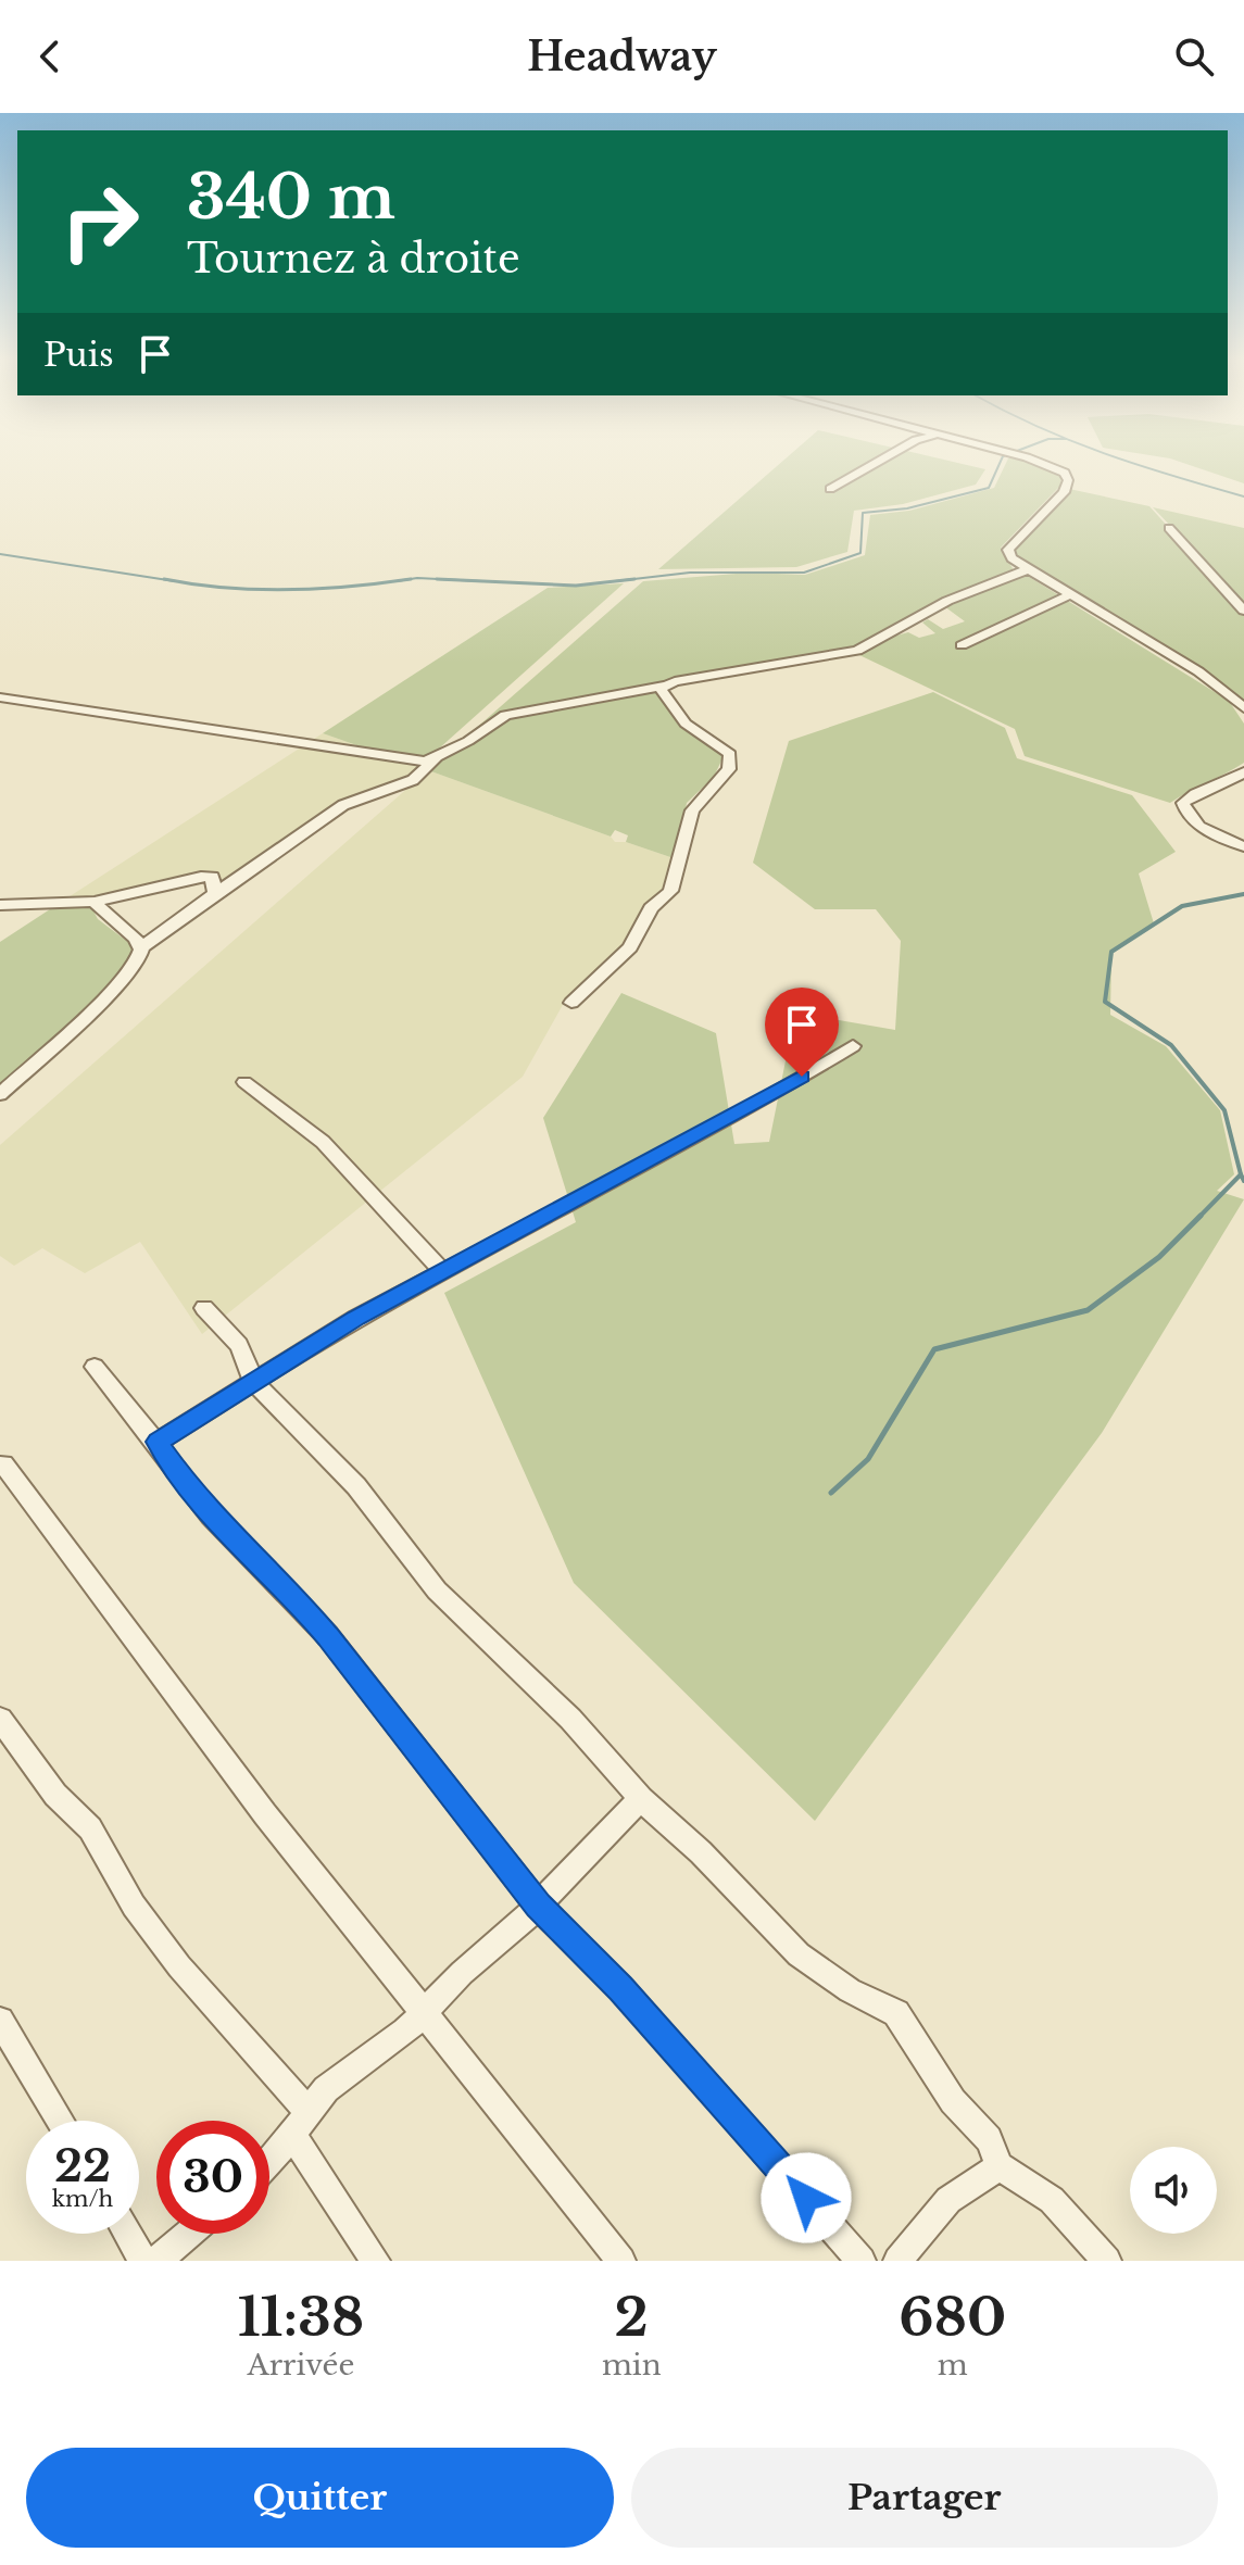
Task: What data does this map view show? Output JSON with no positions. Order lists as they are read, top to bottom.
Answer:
{
  "page": {
    "header": "Headway",
    "turn": ["340 m", "Tournez à droite"],
    "then": "Puis",
    "speed": "22 km/h",
    "limit": "30",
    "eta": [
      "11:38",
      "Arrivée",
      "2",
      "min",
      "680",
      "m"
    ],
    "buttons": ["Quitter", "Partager"]
  }
}
